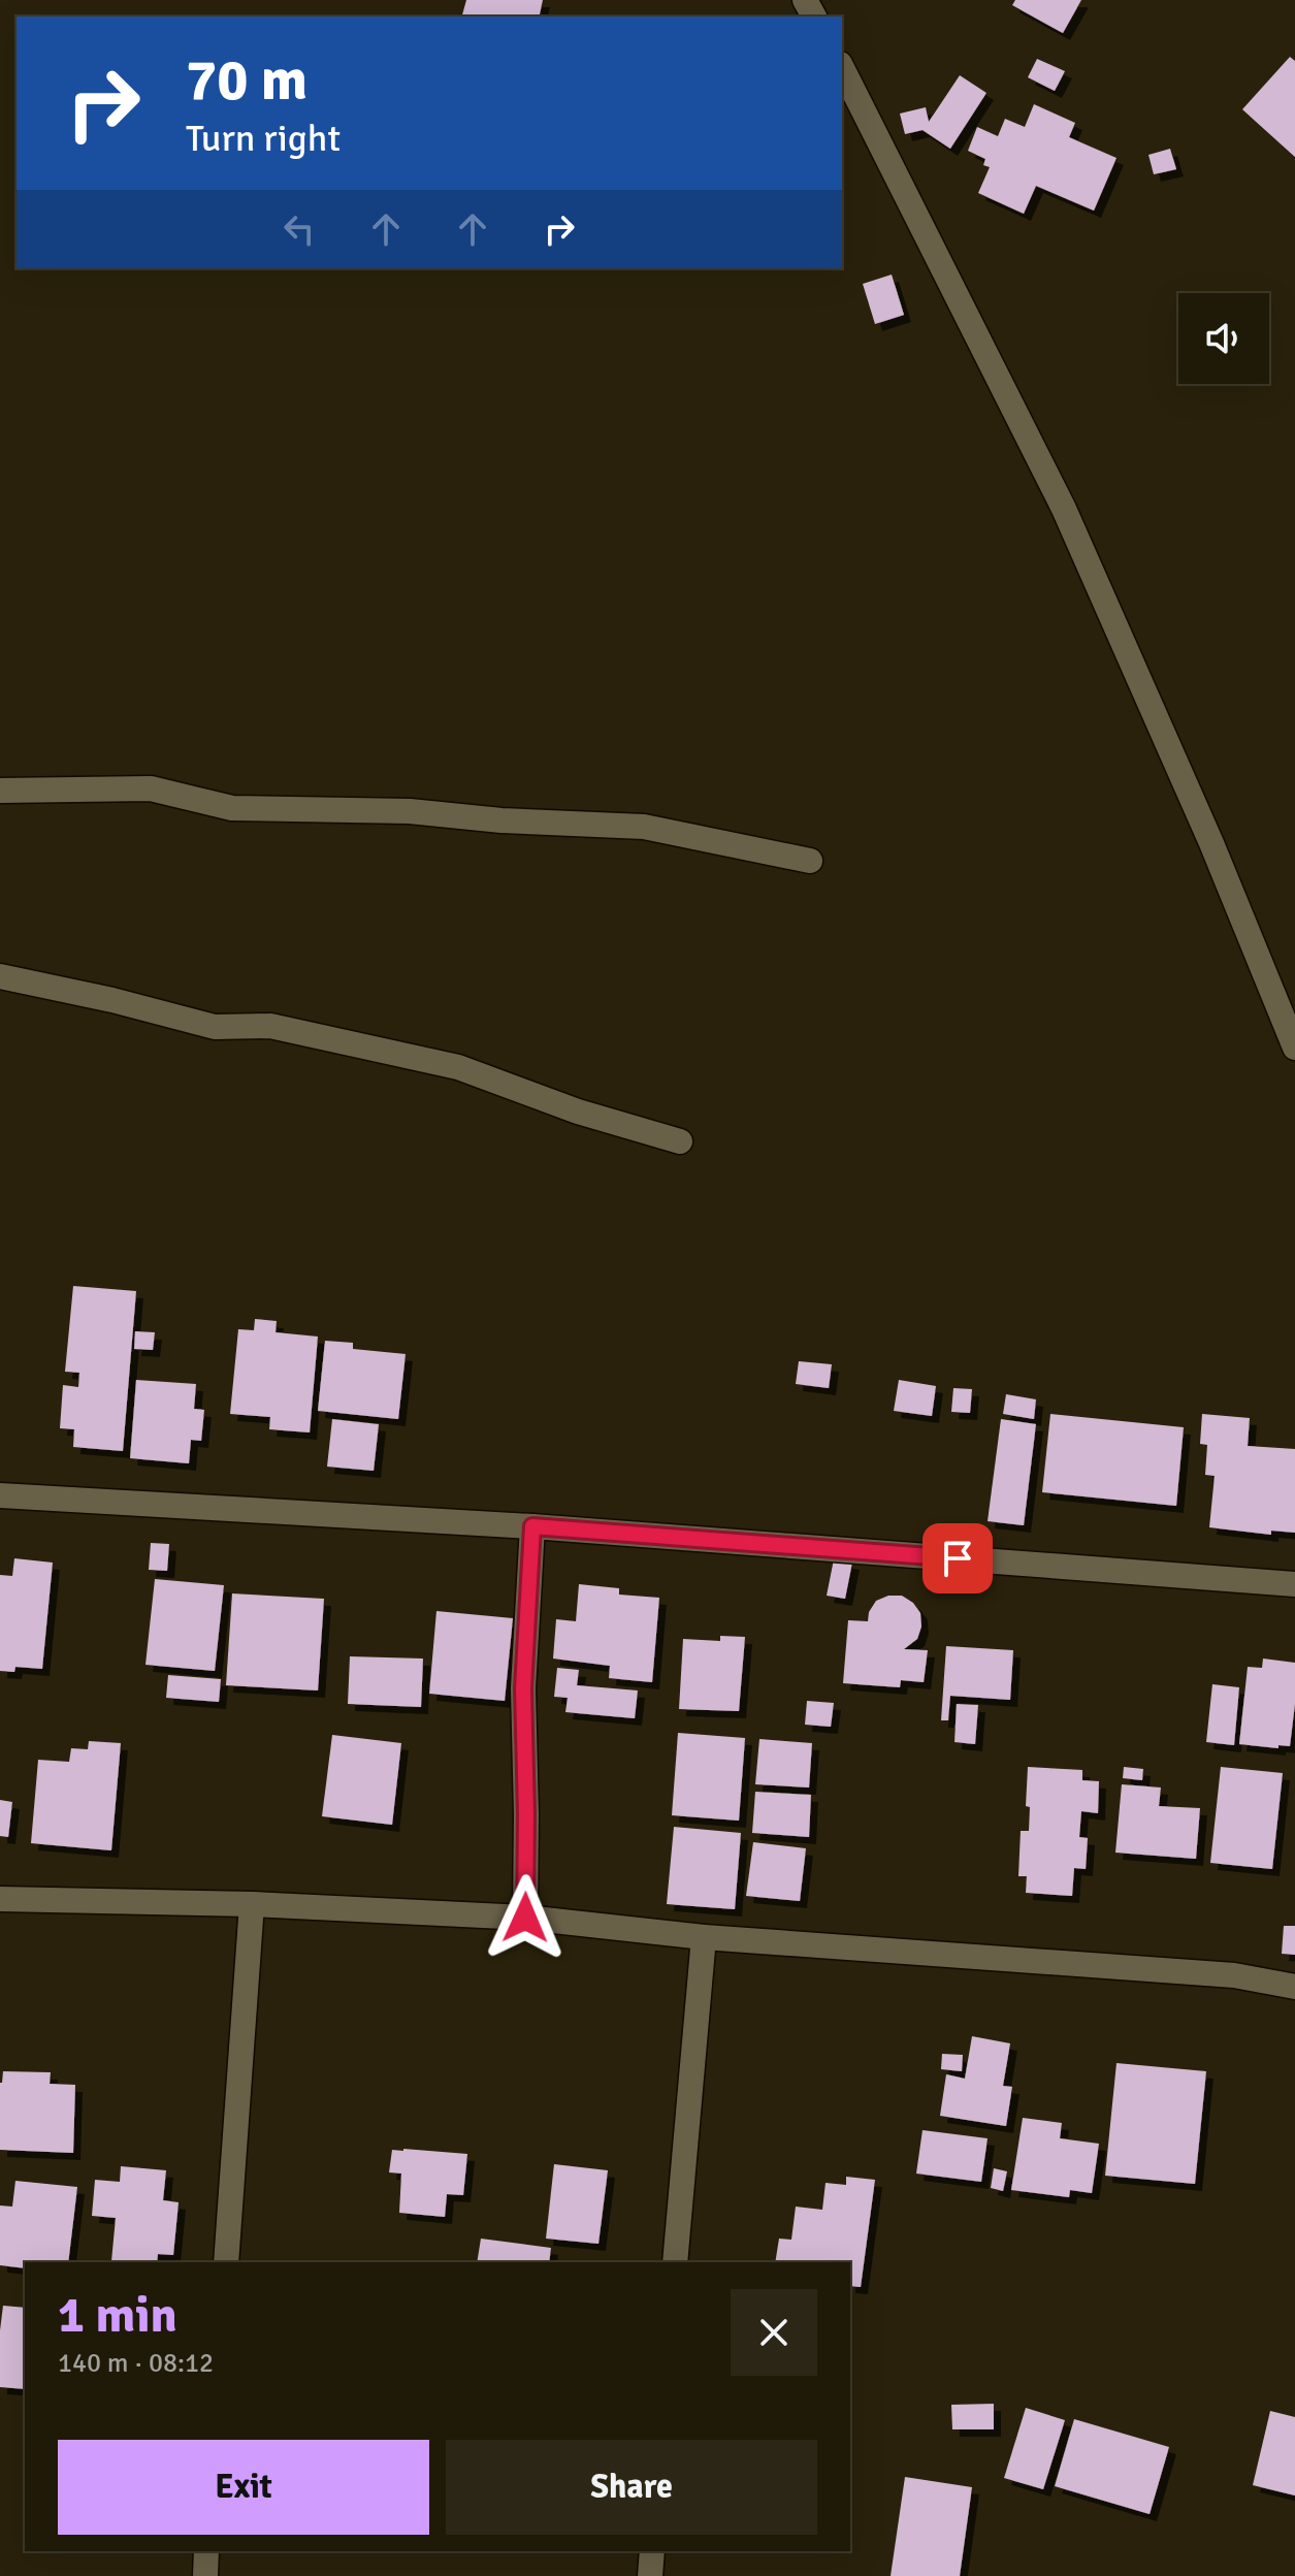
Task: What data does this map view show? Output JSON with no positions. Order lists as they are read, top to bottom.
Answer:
{
  "page": {
    "turn": ["70 m", "Turn right"],
    "heading": ["1 min", "140 m · 08:12"],
    "buttons": ["Exit", "Share"]
  }
}
